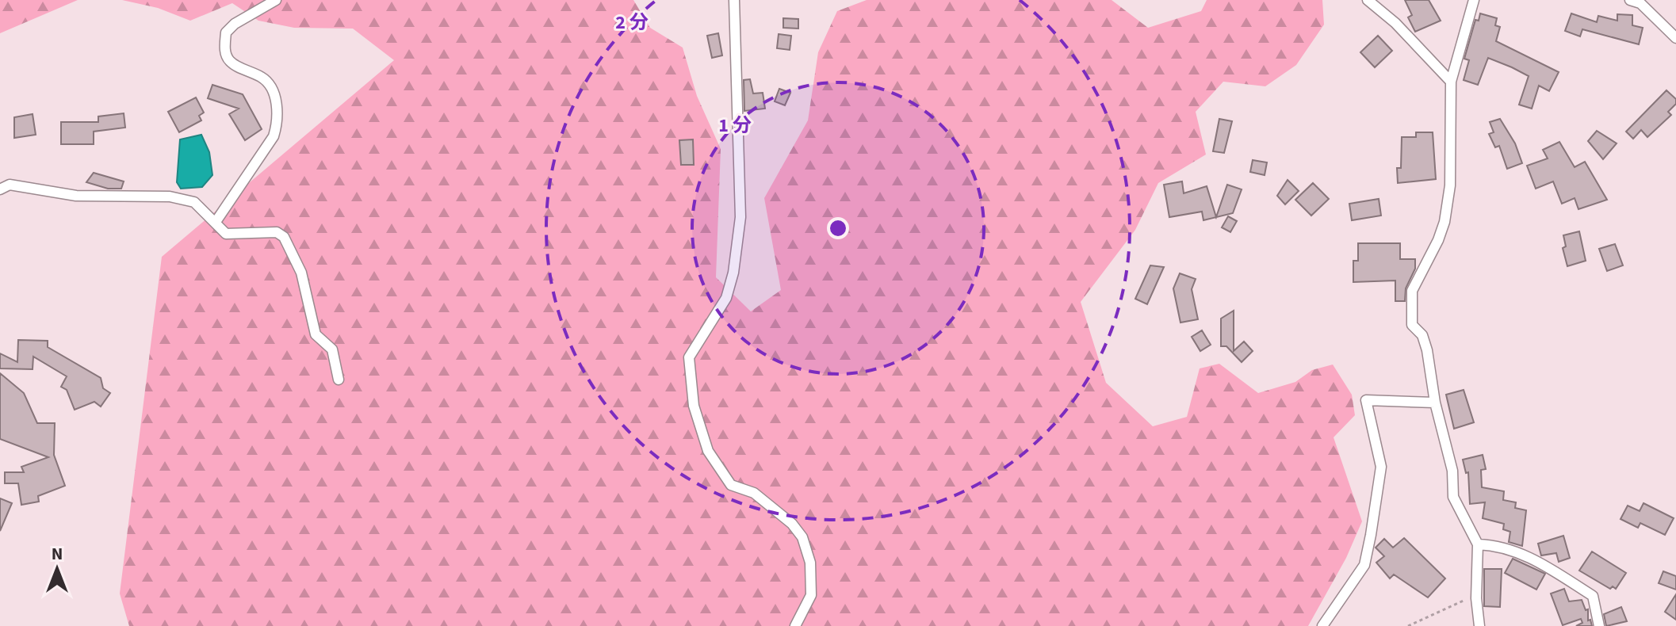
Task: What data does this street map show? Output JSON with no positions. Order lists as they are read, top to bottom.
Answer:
{
  "north": "top",
  "rings": ["2 分", "1 分"]
}
